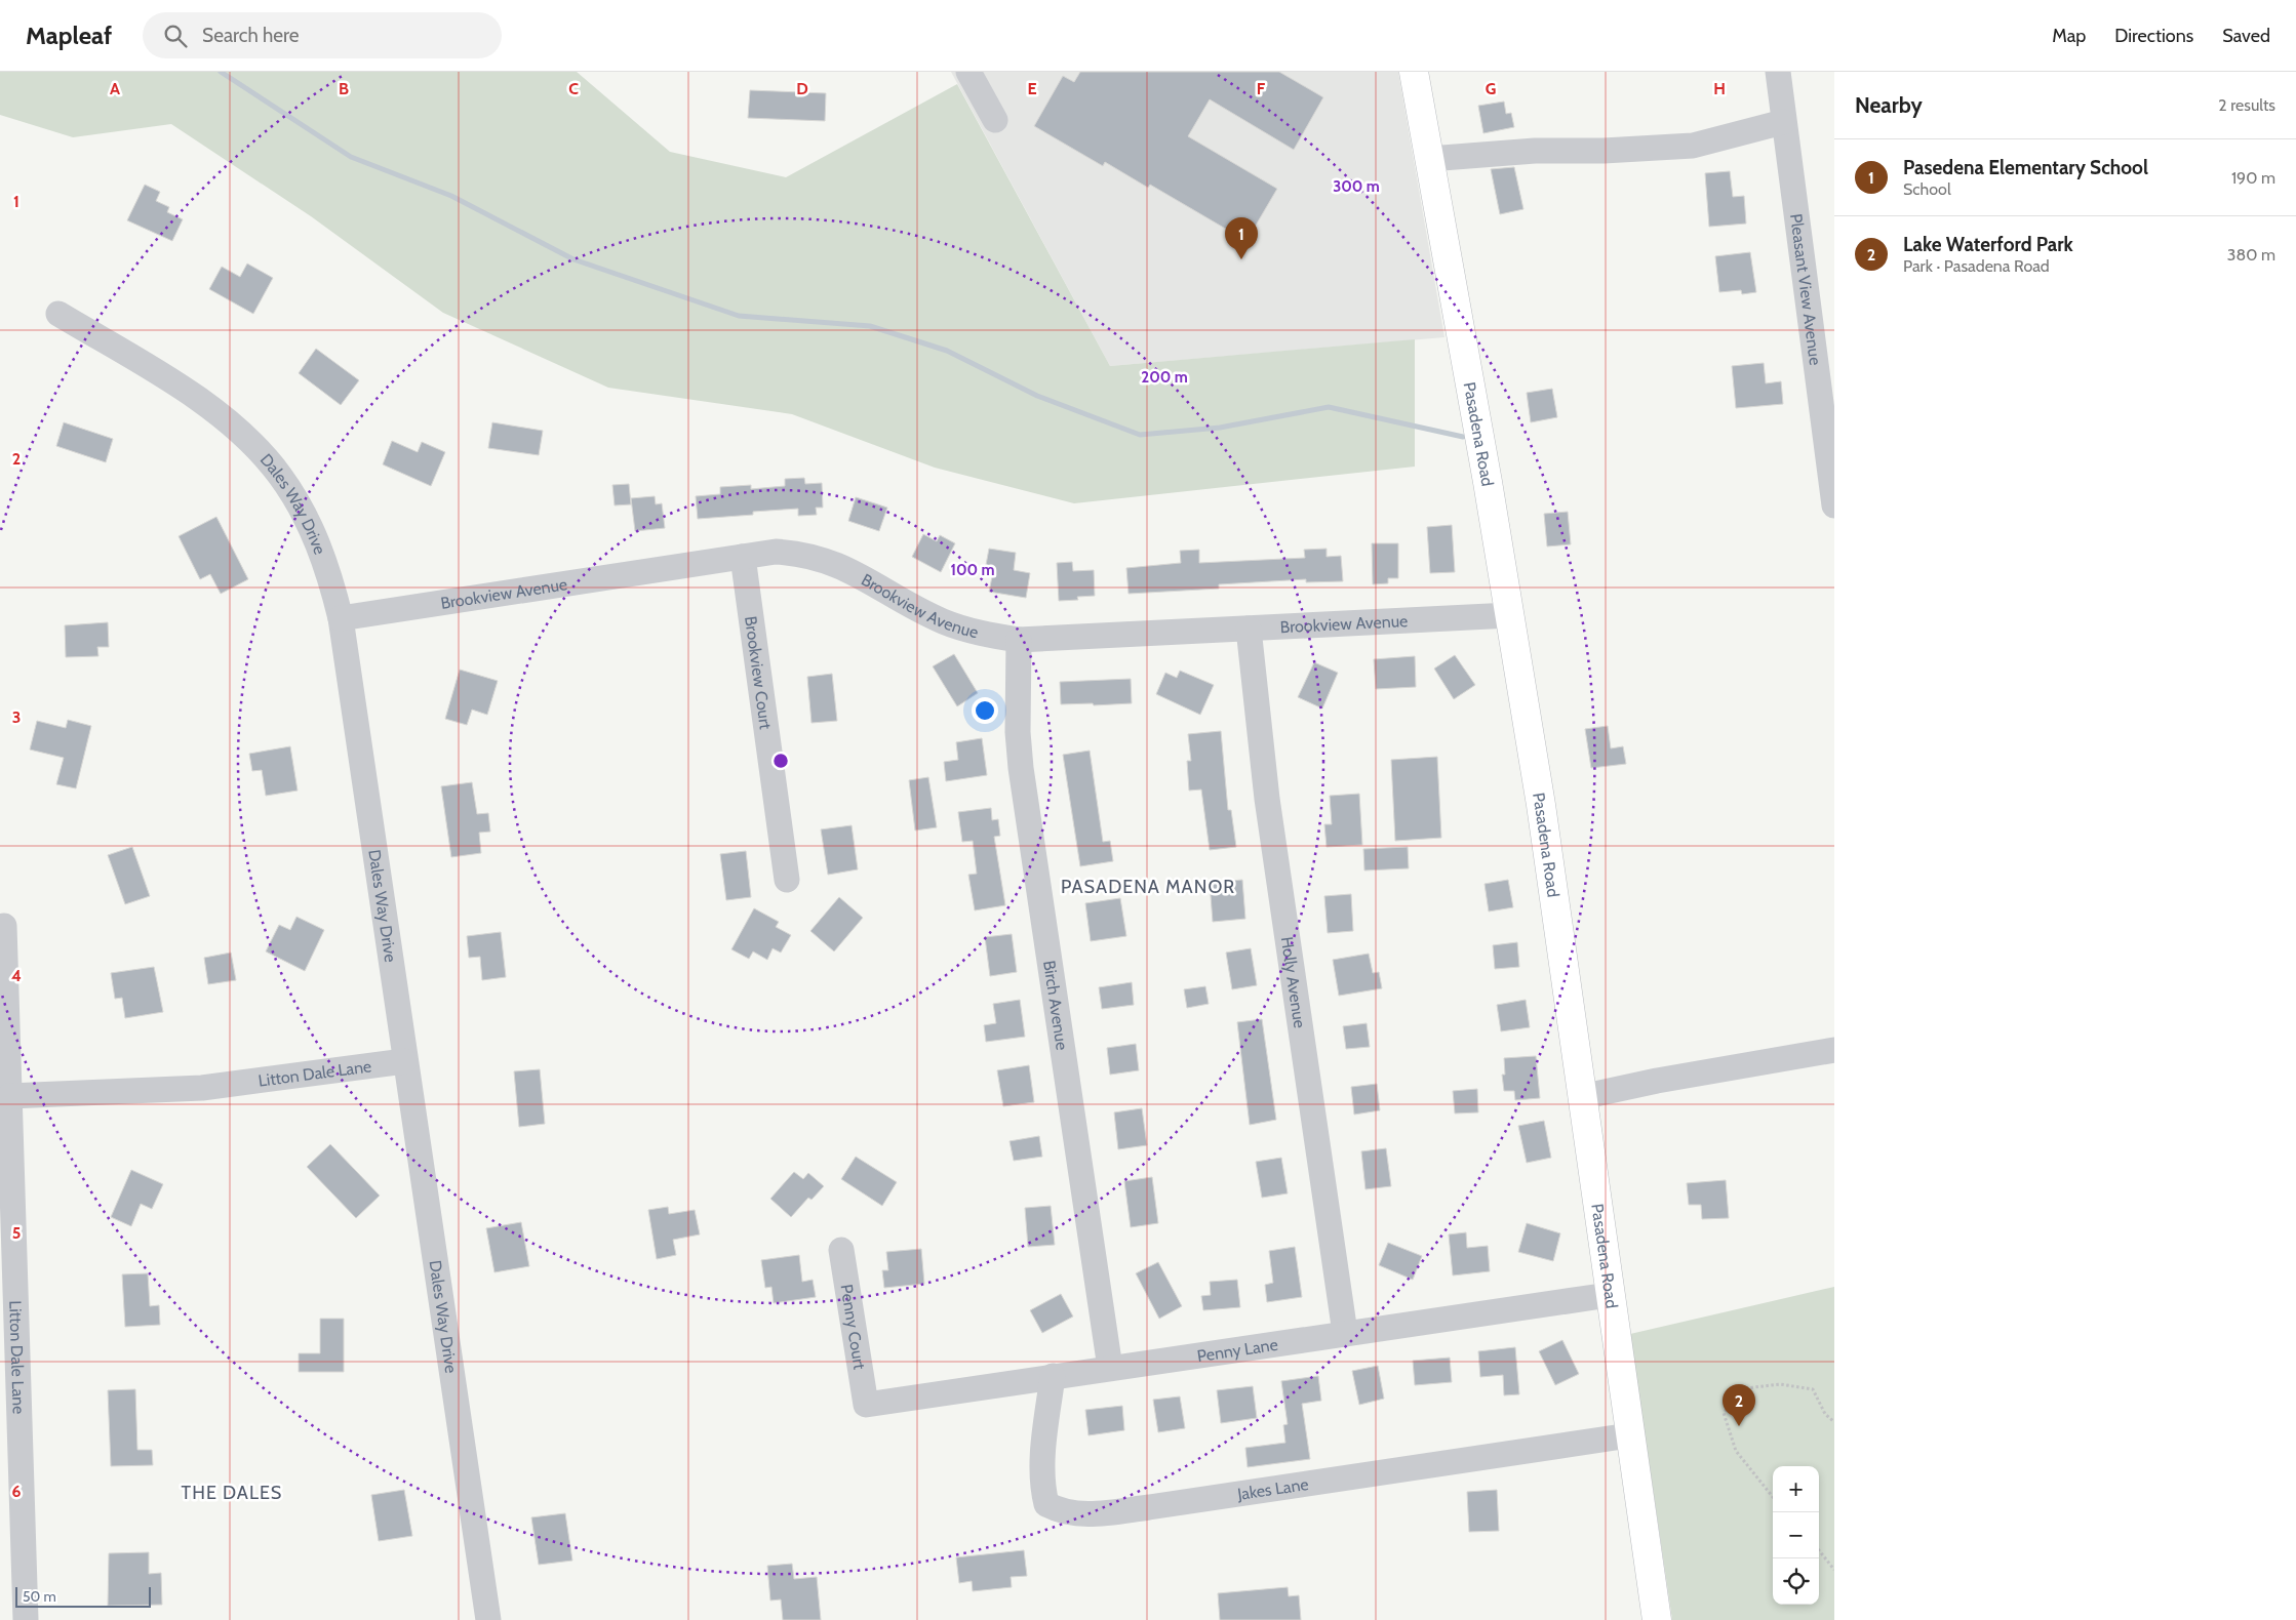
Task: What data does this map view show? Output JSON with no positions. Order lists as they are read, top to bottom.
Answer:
{
  "streets": {
    "main road": ["Pasadena Road"],
    "street": [
      "Pleasant View Avenue",
      "Dales Way Drive",
      "Brookview Avenue",
      "Brookview Court",
      "Holly Avenue",
      "Birch Avenue",
      "Litton Dale Lane",
      "Penny Court",
      "Penny Lane",
      "Jakes Lane"
    ]
  },
  "crossings": [
    ["Pasadena Road", "Brookview Avenue"],
    ["Pasadena Road", "Penny Lane"],
    ["Pasadena Road", "Jakes Lane"],
    ["Dales Way Drive", "Brookview Avenue"],
    ["Dales Way Drive", "Litton Dale Lane"],
    ["Brookview Avenue", "Brookview Court"],
    ["Brookview Avenue", "Holly Avenue"],
    ["Brookview Avenue", "Birch Avenue"],
    ["Holly Avenue", "Penny Lane"],
    ["Birch Avenue", "Penny Lane"],
    ["Penny Court", "Penny Lane"],
    ["Penny Lane", "Jakes Lane"]
  ],
  "districts": ["PASADENA MANOR", "THE DALES"],
  "scale_bar": "50 m",
  "page": {
    "header": "Mapleaf",
    "search": "Search here",
    "nav": ["Map", "Directions", "Saved"],
    "heading": ["Nearby", "2 results"],
    "list": [
      {
        "mark": "1",
        "name": "Pasedena Elementary School",
        "note": "School",
        "value": "190 m"
      },
      {
        "mark": "2",
        "name": "Lake Waterford Park",
        "note": "Park · Pasadena Road",
        "value": "380 m"
      }
    ],
    "pins": ["1", "2"],
    "map_buttons": ["+", "−"],
    "scale": "50 m"
  },
  "grid": {
    "columns": [
      "A",
      "B",
      "C",
      "D",
      "E",
      "F",
      "G",
      "H"
    ],
    "rows": [
      "1",
      "2",
      "3",
      "4",
      "5",
      "6"
    ]
  },
  "rings": ["300 m", "200 m", "100 m"]
}
